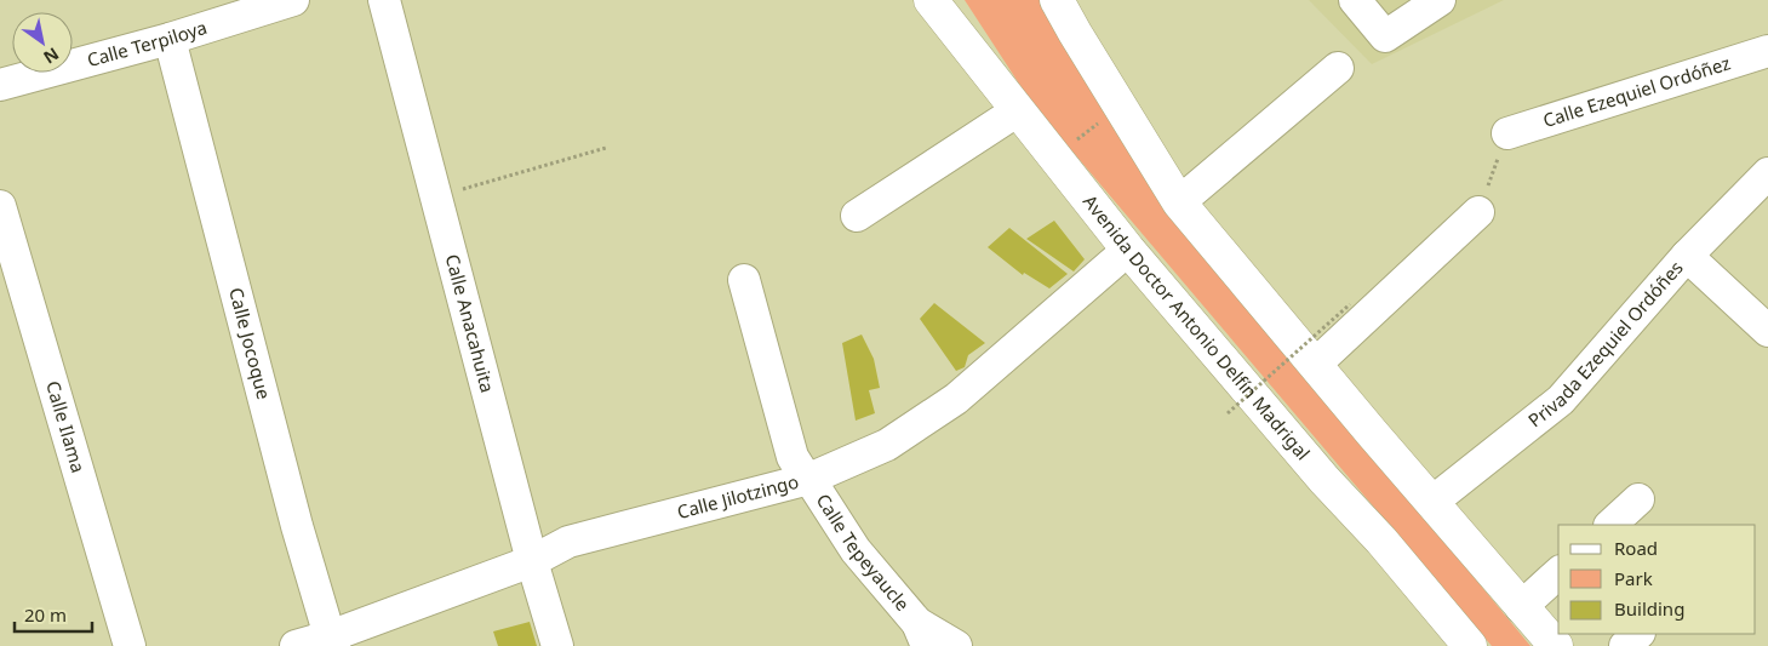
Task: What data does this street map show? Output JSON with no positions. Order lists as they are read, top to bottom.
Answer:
{
  "streets": {
    "main road": ["Avenida Doctor Antonio Delfín Madrigal"],
    "street": [
      "Calle Terpiloya",
      "Calle Ezequiel Ordóñez",
      "Calle Anacahuita",
      "Calle Jocoque",
      "Privada Ezequiel Ordóñes",
      "Calle Ilama",
      "Calle Jilotzingo",
      "Calle Tepeyaucle"
    ]
  },
  "crossings": [
    ["Calle Terpiloya", "Calle Jocoque"],
    ["Calle Anacahuita", "Calle Jilotzingo"],
    ["Avenida Doctor Antonio Delfín Madrigal", "Calle Jilotzingo"],
    ["Calle Jocoque", "Calle Jilotzingo"],
    ["Calle Jilotzingo", "Calle Tepeyaucle"]
  ],
  "legend": ["Road", "Park", "Building"],
  "scale_bar": "20 m",
  "north": "bottom right"
}
